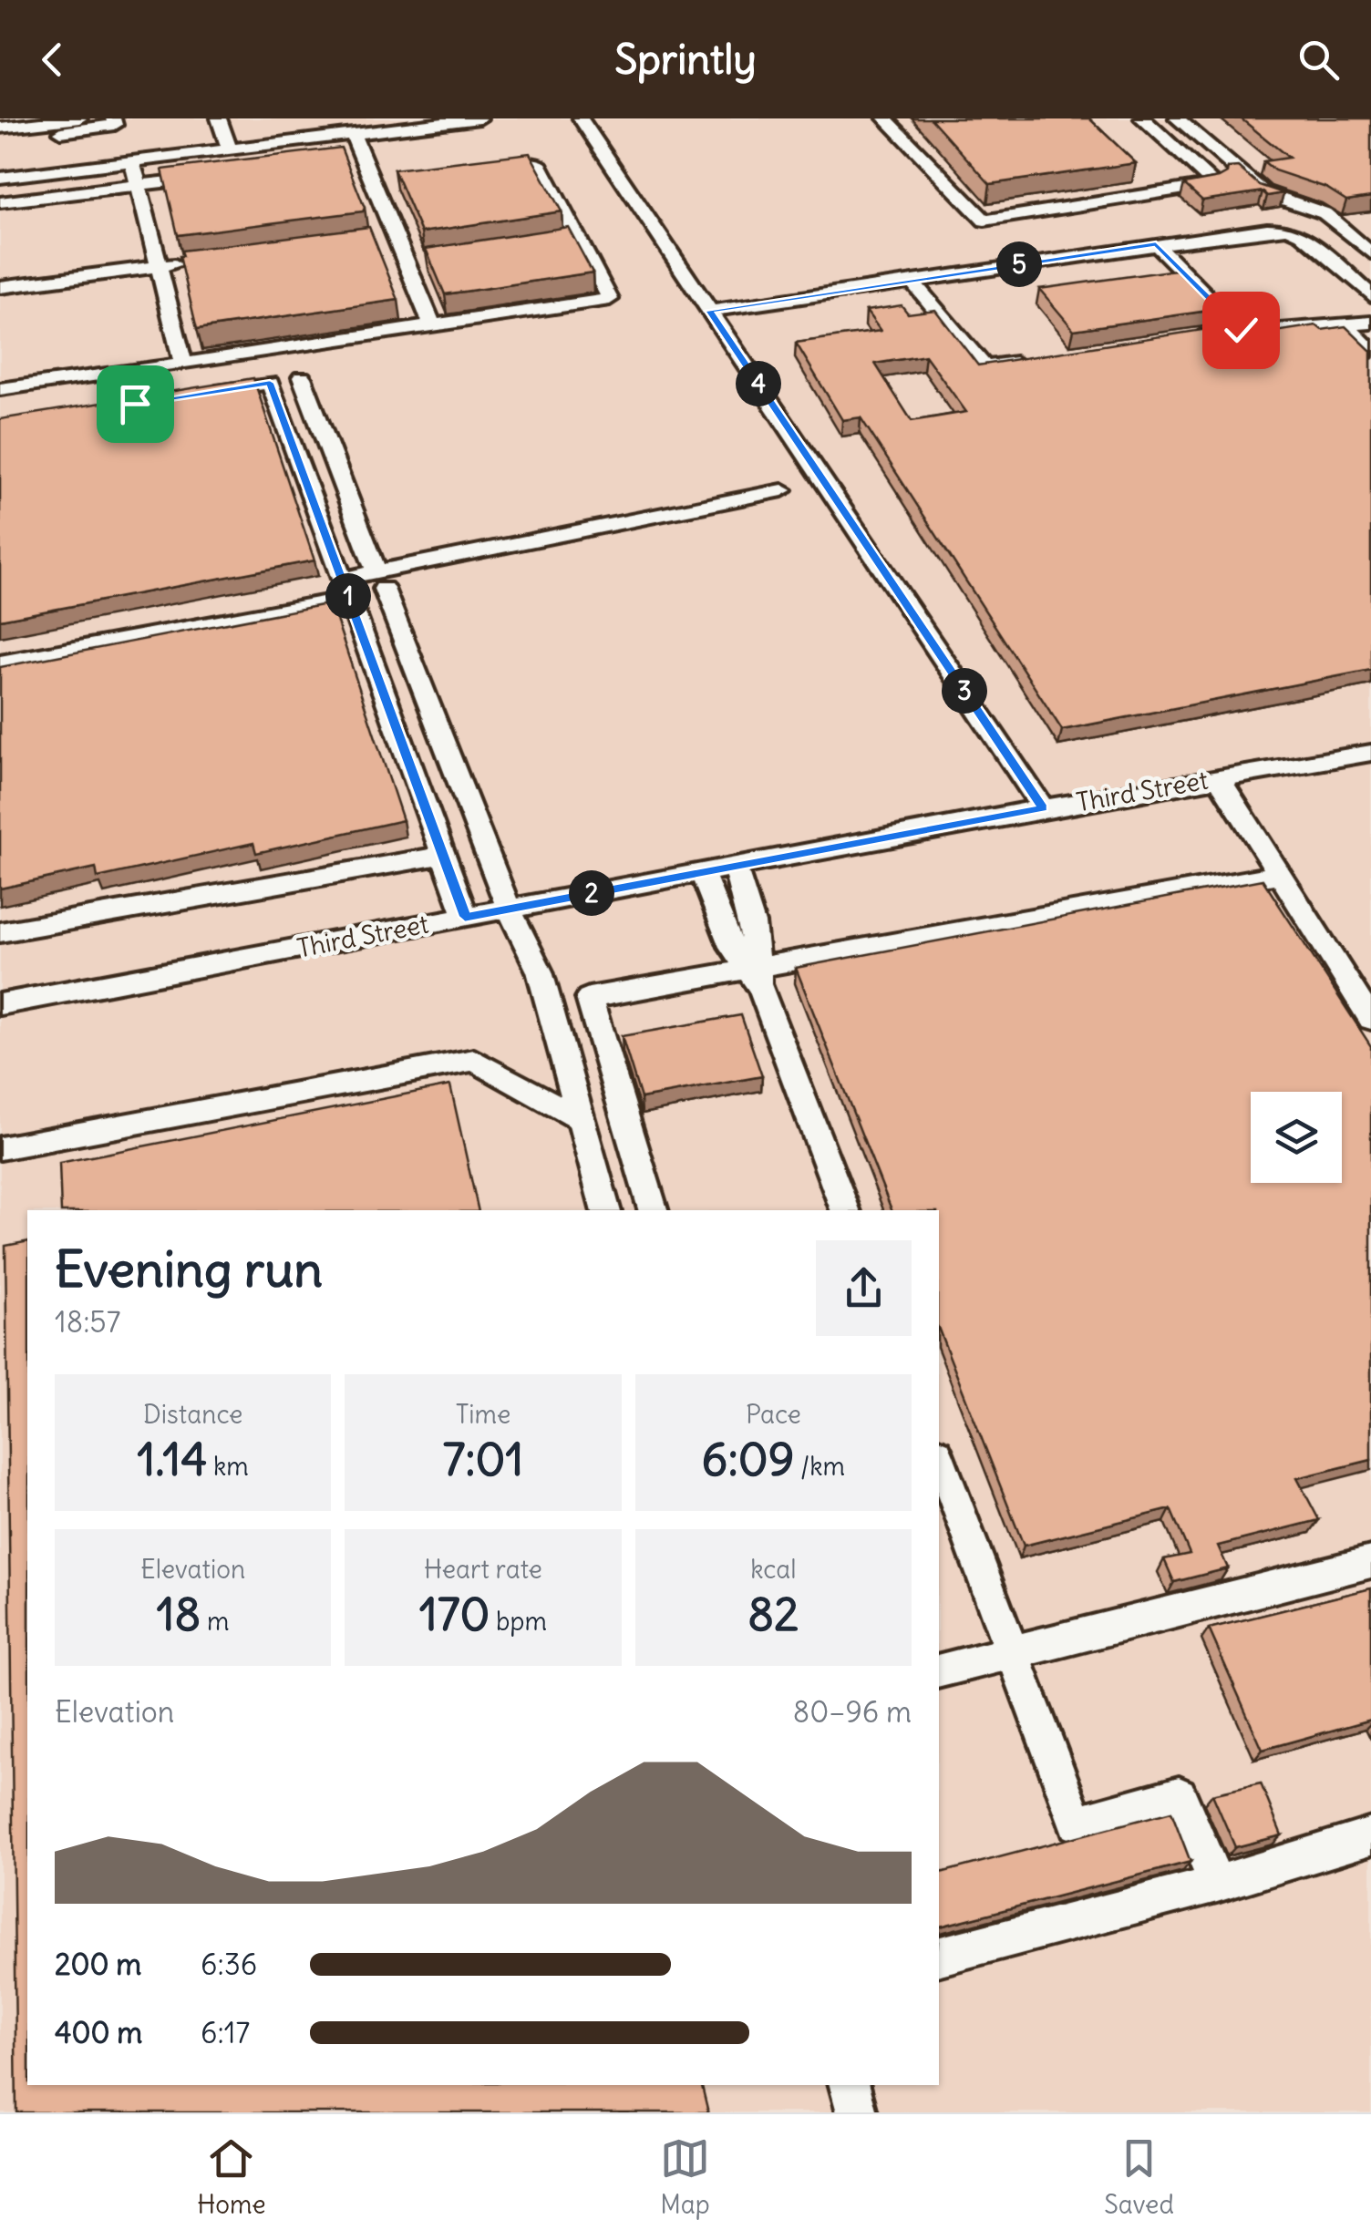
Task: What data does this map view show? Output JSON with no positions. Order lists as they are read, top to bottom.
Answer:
{
  "streets": {
    "street": ["Third Street"]
  },
  "page": {
    "header": "Sprintly",
    "pins": [
      "5",
      "4",
      "1",
      "3",
      "2"
    ],
    "heading": ["Evening run", "18:57"],
    "stats": [
      ["Distance", "1.14 km"],
      ["Time", "7:01"],
      ["Pace", "6:09 /km"],
      ["Elevation", "18 m"],
      ["Heart rate", "170 bpm"],
      ["kcal", "82"]
    ],
    "chart": ["Elevation", "80–96 m"],
    "list": [
      {
        "name": "200 m",
        "note": "6:36"
      },
      {
        "name": "400 m",
        "note": "6:17"
      }
    ],
    "tabs": ["Home", "Map", "Saved"]
  }
}
